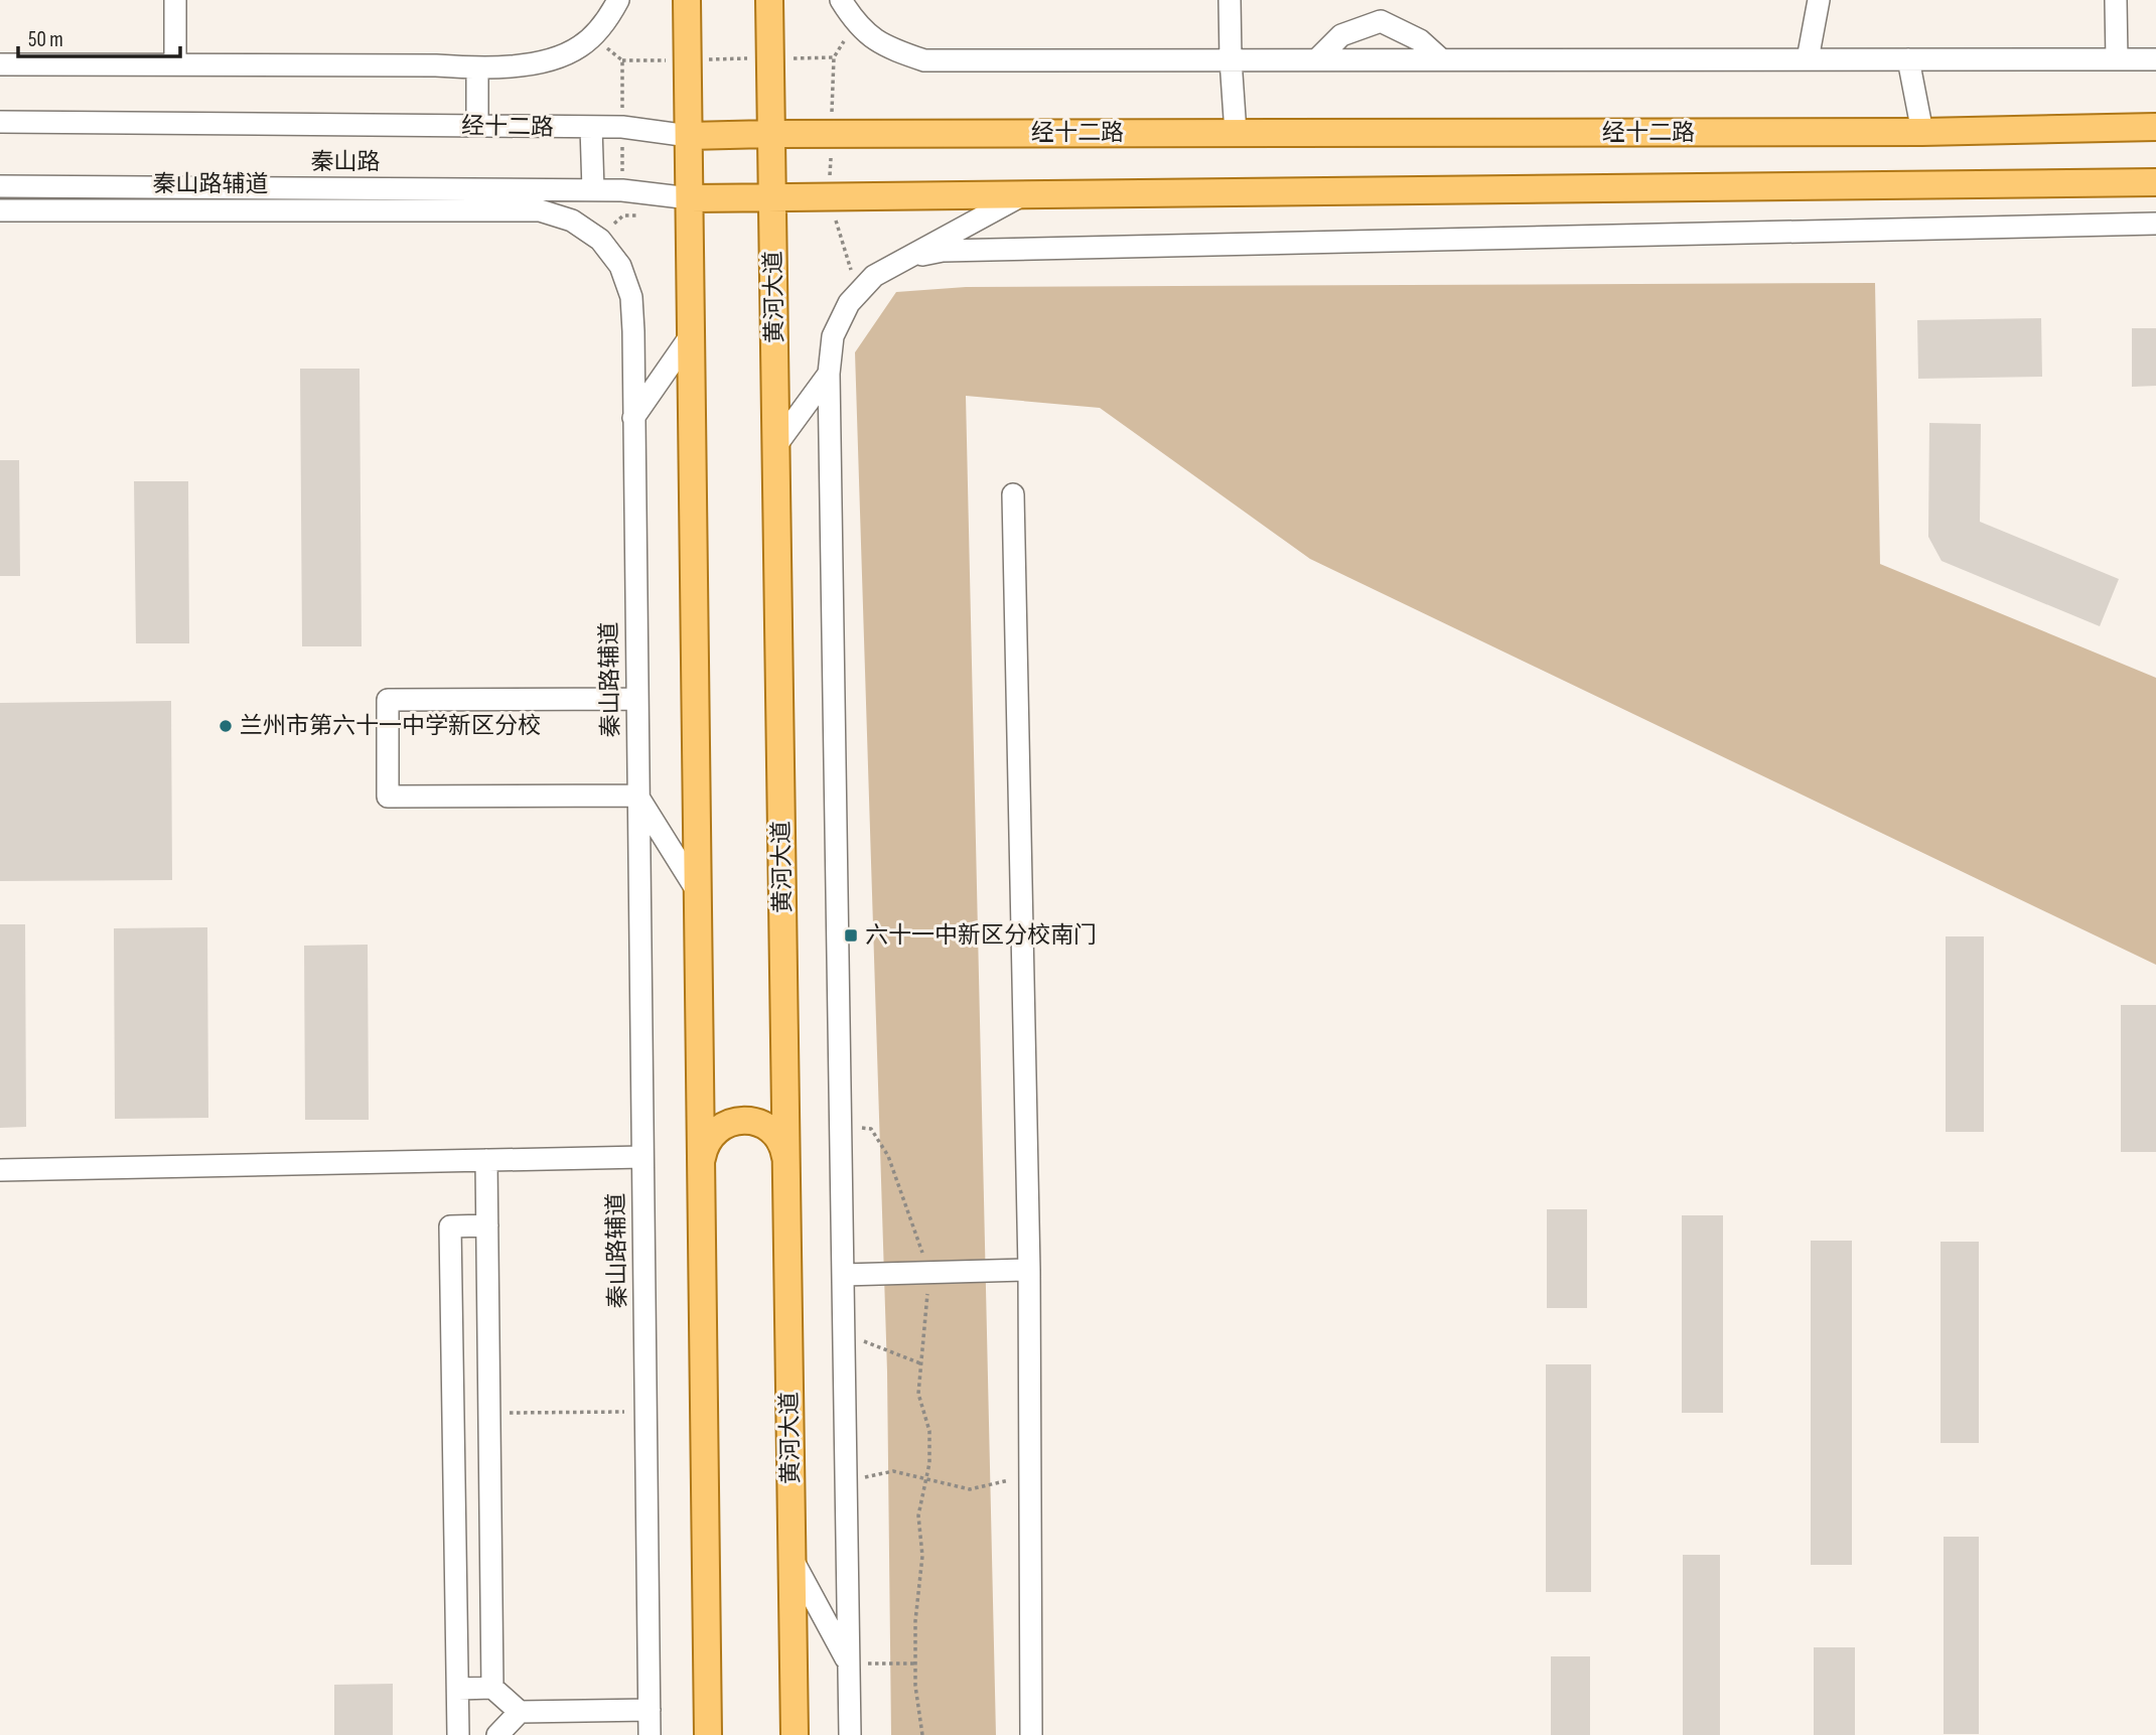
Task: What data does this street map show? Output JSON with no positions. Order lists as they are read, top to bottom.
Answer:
{
  "streets": {
    "main road": ["经十二路", "黄河大道"],
    "street": ["秦山路", "秦山路辅道"]
  },
  "crossings": [
    ["经十二路", "黄河大道"]
  ],
  "places": {
    "other": ["兰州市第六十一中学新区分校"],
    "transit": ["六十一中新区分校南门"]
  },
  "scale_bar": "50 m"
}
